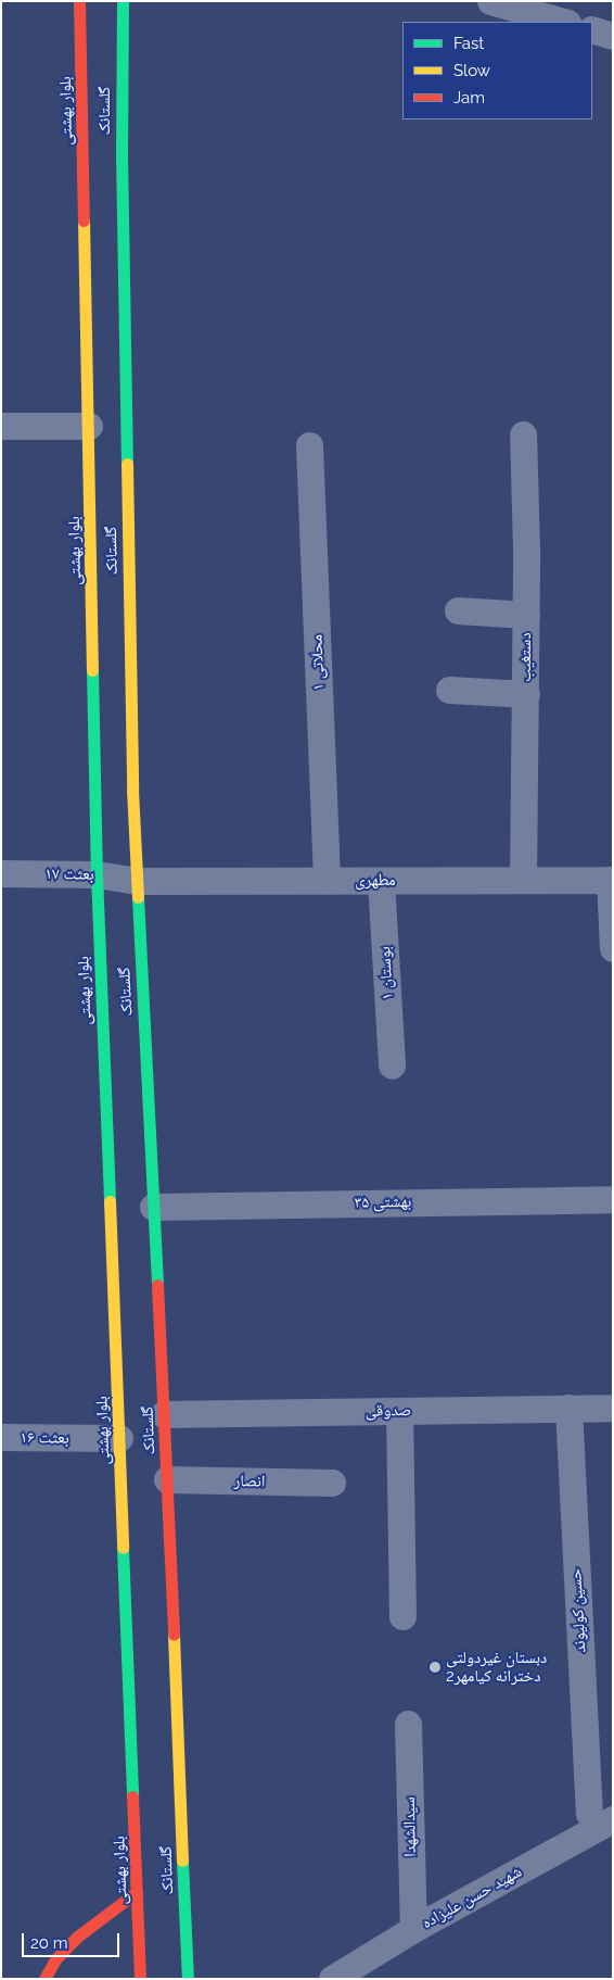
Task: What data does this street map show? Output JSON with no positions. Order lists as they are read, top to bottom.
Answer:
{
  "streets": {
    "street": [
      "بلوار بهشتی",
      "گلستانک",
      "دستغیب",
      "محلاتی ۱",
      "بعثت ۱۷",
      "مطهری",
      "بوستان ۱",
      "بهشتی ۳۵",
      "صدوقی",
      "بعثت ۱۶",
      "انصار",
      "حسین کولیوند",
      "سیدالشهدا",
      "شهید حسن علیزاده"
    ]
  },
  "crossings": [
    ["بلوار بهشتی", "بعثت ۱۷"],
    ["بلوار بهشتی", "بعثت ۱۶"],
    ["گلستانک", "بعثت ۱۷"],
    ["گلستانک", "مطهری"],
    ["گلستانک", "بهشتی ۳۵"],
    ["گلستانک", "صدوقی"],
    ["گلستانک", "انصار"],
    ["دستغیب", "مطهری"],
    ["محلاتی ۱", "مطهری"],
    ["بعثت ۱۷", "مطهری"],
    ["مطهری", "بوستان ۱"],
    ["صدوقی", "حسین کولیوند"],
    ["حسین کولیوند", "شهید حسن علیزاده"],
    ["سیدالشهدا", "شهید حسن علیزاده"]
  ],
  "places": ["دبستان غیردولتی دخترانه کیامهر2"],
  "legend": ["Fast", "Slow", "Jam"],
  "scale_bar": "20 m"
}
